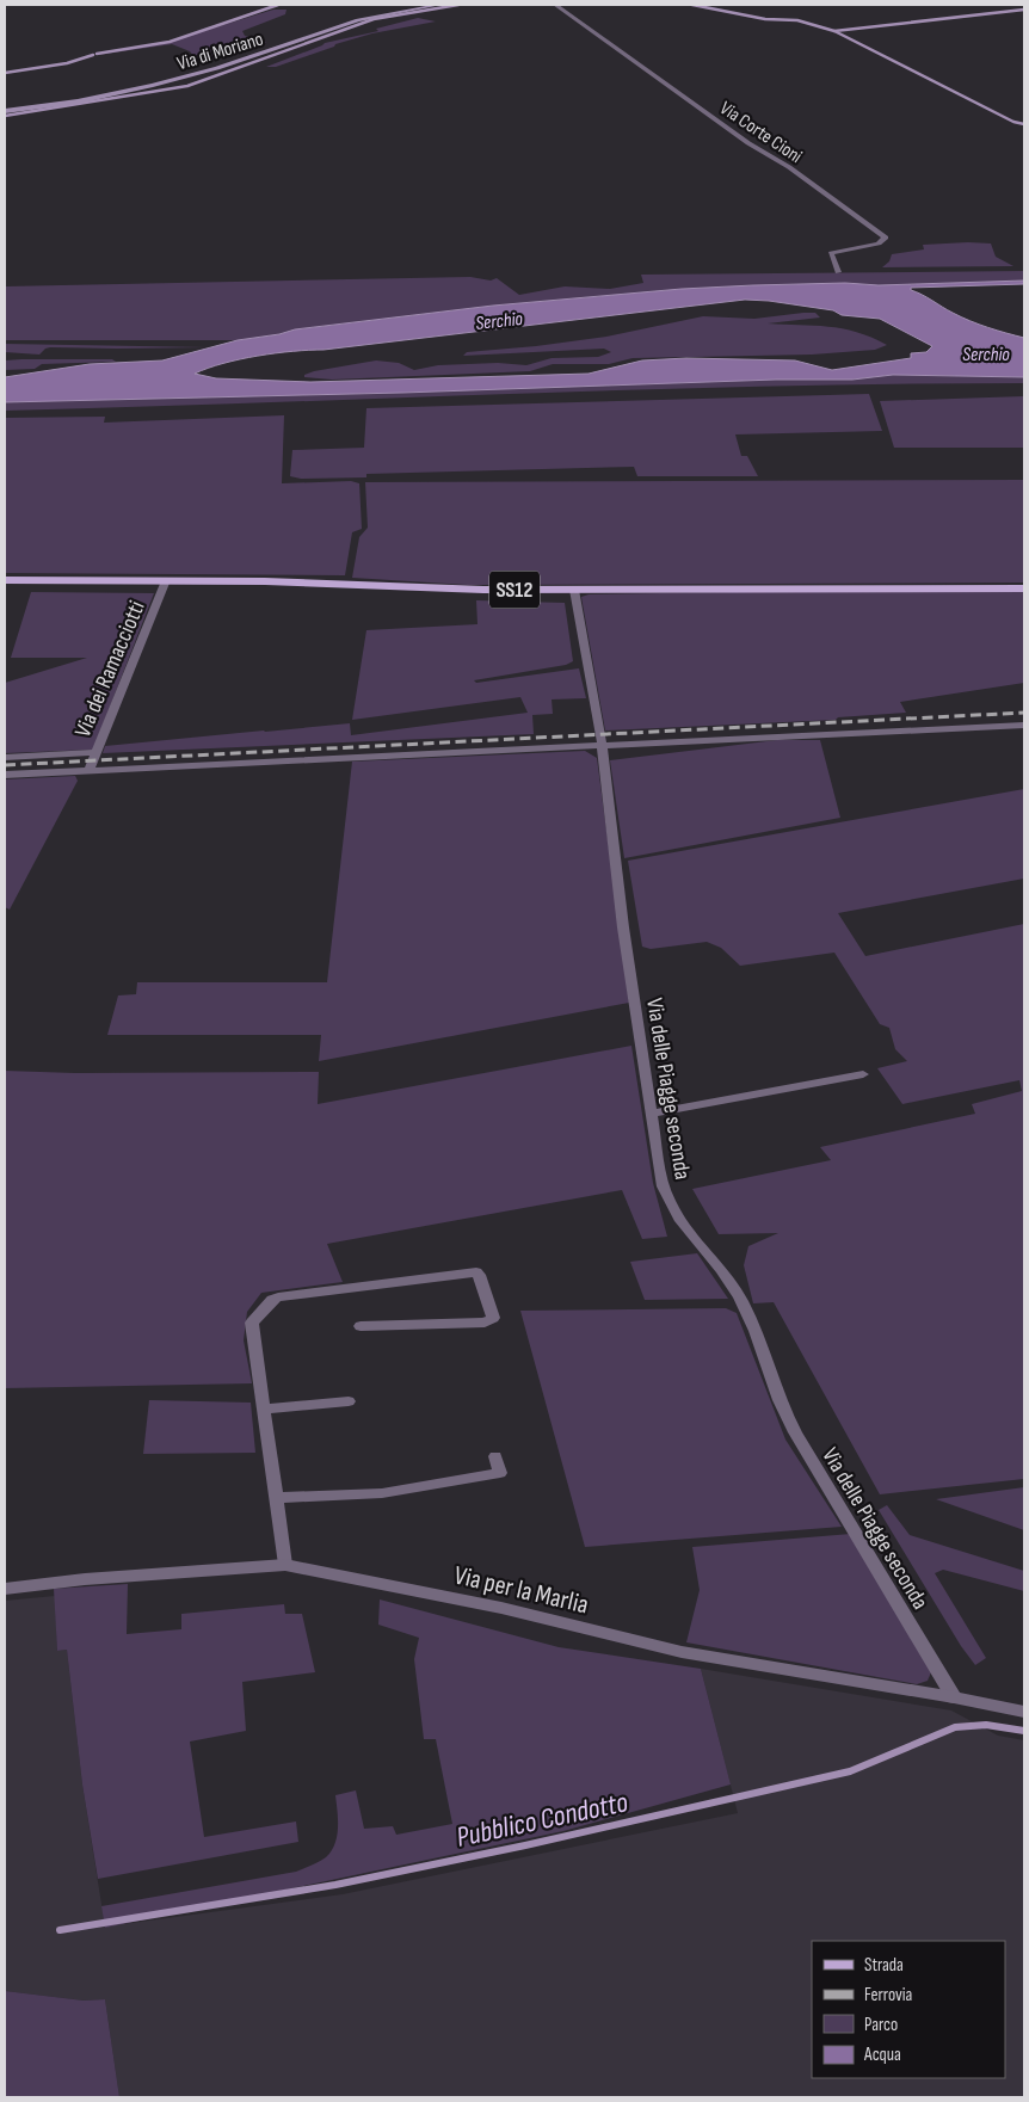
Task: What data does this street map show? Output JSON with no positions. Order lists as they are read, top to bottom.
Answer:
{
  "streets": {
    "main road": ["Via di Moriano", "SS12"],
    "street": [
      "Via Corte Cioni",
      "Via dei Ramacciotti",
      "Via delle Piagge seconda",
      "Via per la Marlia"
    ]
  },
  "crossings": [
    ["SS12", "Via dei Ramacciotti"],
    ["SS12", "Via delle Piagge seconda"],
    ["Via delle Piagge seconda", "Via per la Marlia"]
  ],
  "water": ["Serchio", "Pubblico Condotto"],
  "legend": [
    "Strada",
    "Ferrovia",
    "Parco",
    "Acqua"
  ]
}
